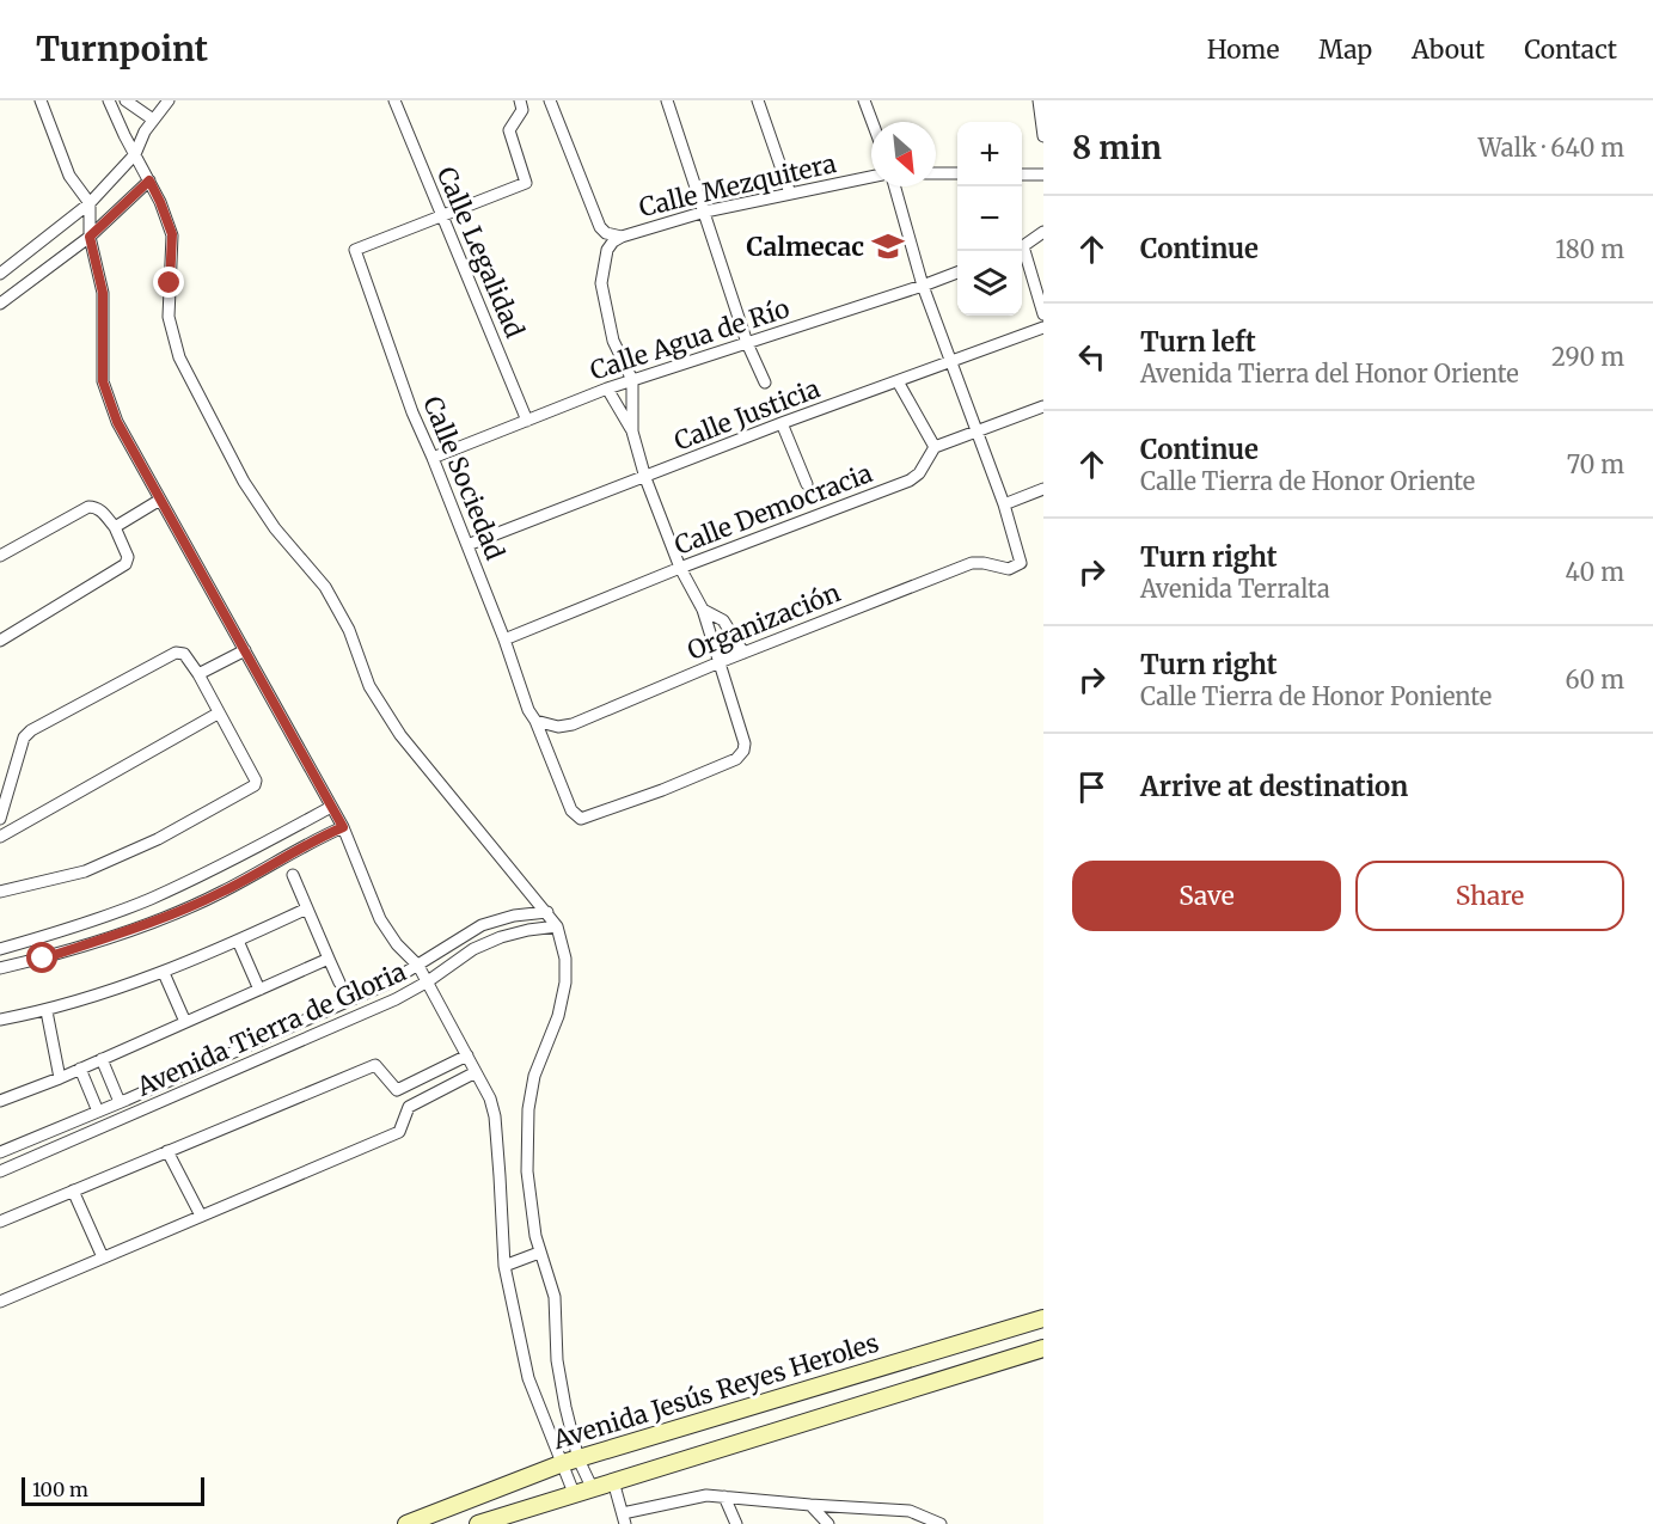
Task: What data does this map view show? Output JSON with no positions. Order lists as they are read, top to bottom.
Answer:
{
  "streets": {
    "street": [
      "Calle Mezquitera",
      "Calle Legalidad",
      "Calle Agua de Río",
      "Calle Justicia",
      "Calle Sociedad",
      "Calle Democracia",
      "Organización",
      "Avenida Tierra de Gloria",
      "Avenida Jesús Reyes Heroles"
    ]
  },
  "crossings": [
    ["Calle Legalidad", "Calle Agua de Río"],
    ["Calle Legalidad", "Calle Sociedad"],
    ["Calle Agua de Río", "Calle Sociedad"],
    ["Calle Justicia", "Calle Sociedad"],
    ["Calle Sociedad", "Calle Democracia"],
    ["Calle Sociedad", "Organización"]
  ],
  "places": {
    "school or university": ["Calmecac"]
  },
  "scale_bar": "100 m",
  "north": "bottom right",
  "page": {
    "header": "Turnpoint",
    "nav": [
      "Home",
      "Map",
      "About",
      "Contact"
    ],
    "heading": ["8 min", "Walk · 640 m"],
    "map_buttons": ["+", "−"],
    "list": [
      ["Continue", "180 m"],
      ["Turn left", "Avenida Tierra del Honor Oriente", "290 m"],
      ["Continue", "Calle Tierra de Honor Oriente", "70 m"],
      ["Turn right", "Avenida Terralta", "40 m"],
      ["Turn right", "Calle Tierra de Honor Poniente", "60 m"],
      "Arrive at destination"
    ],
    "buttons": ["Save", "Share"],
    "scale": "100 m"
  }
}
